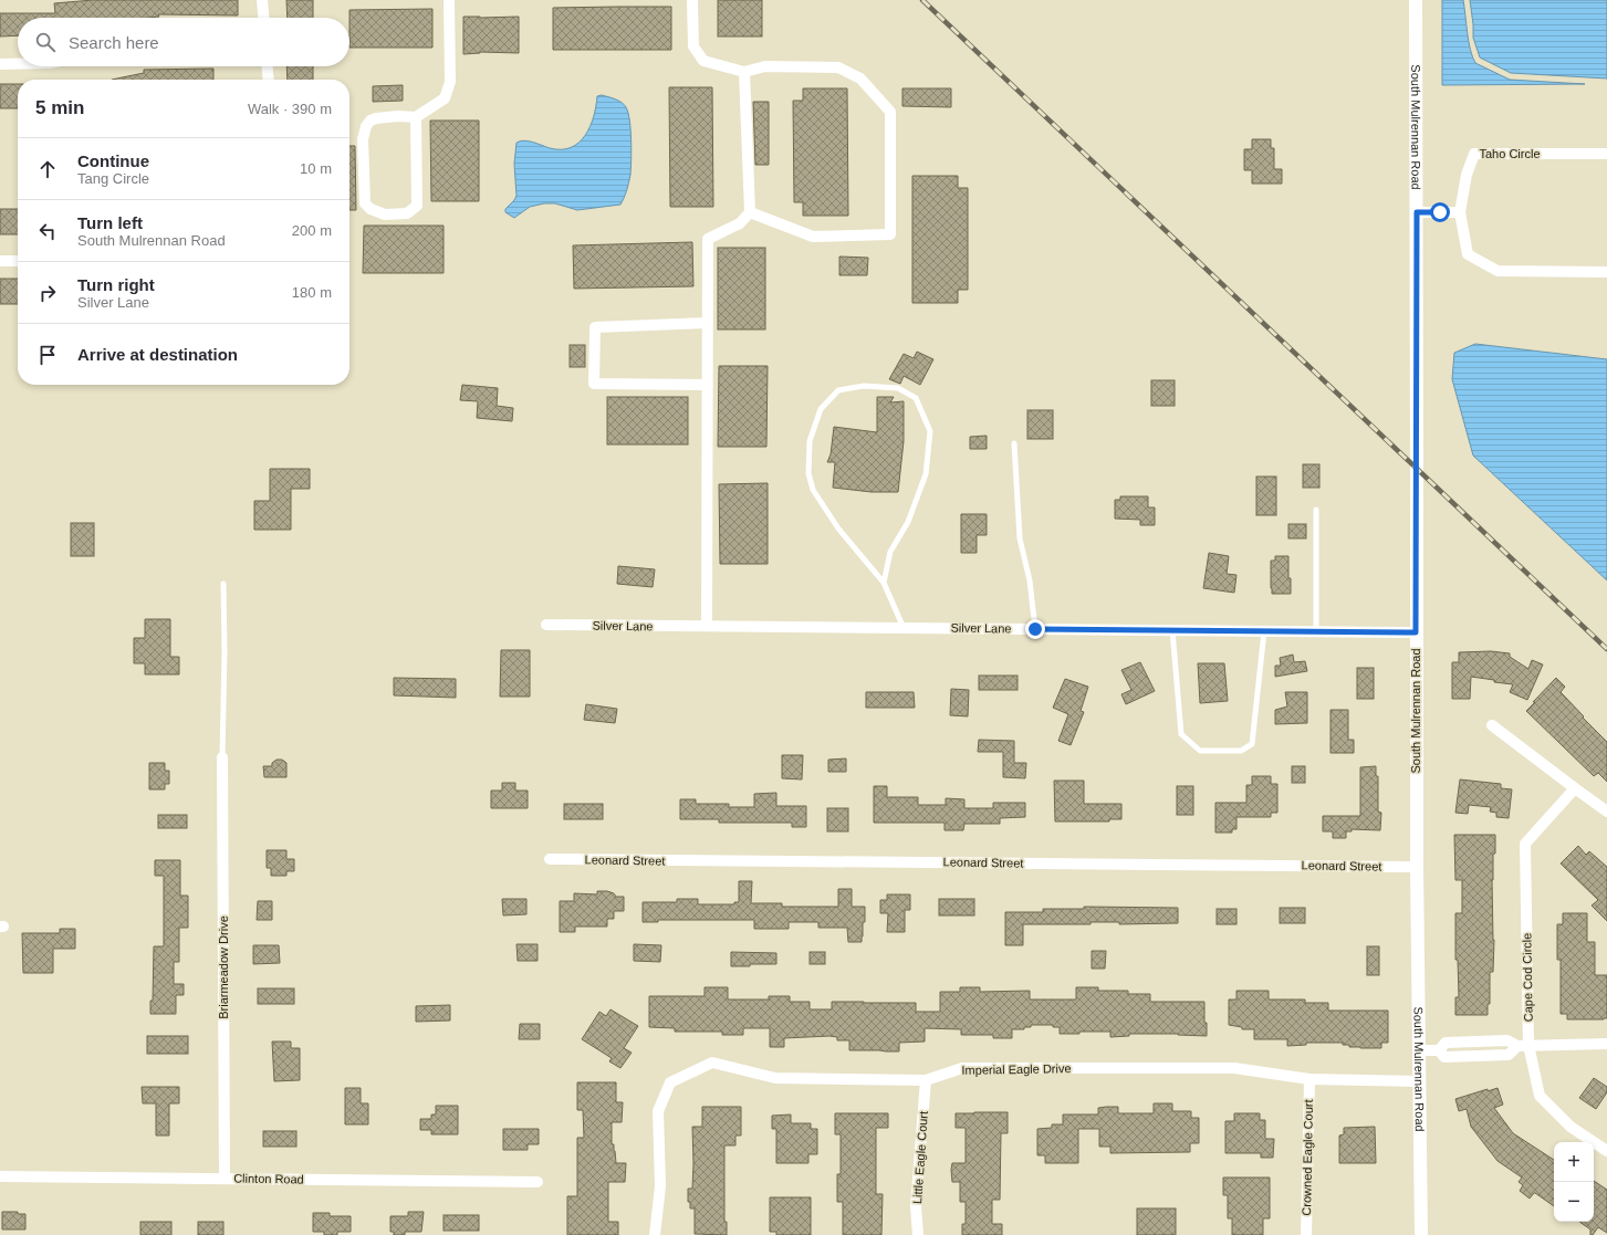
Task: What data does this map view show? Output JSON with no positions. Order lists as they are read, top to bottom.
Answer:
{
  "streets": {
    "street": [
      "South Mulrennan Road",
      "Taho Circle",
      "Silver Lane",
      "Leonard Street",
      "Briarmeadow Drive",
      "Cape Cod Circle",
      "Imperial Eagle Drive",
      "Little Eagle Court",
      "Crowned Eagle Court",
      "Clinton Road"
    ]
  },
  "crossings": [
    ["South Mulrennan Road", "Silver Lane"],
    ["South Mulrennan Road", "Leonard Street"],
    ["South Mulrennan Road", "Imperial Eagle Drive"],
    ["Briarmeadow Drive", "Clinton Road"],
    ["Imperial Eagle Drive", "Little Eagle Court"],
    ["Imperial Eagle Drive", "Crowned Eagle Court"]
  ],
  "page": {
    "search": "Search here",
    "heading": ["5 min", "Walk · 390 m"],
    "list": [
      ["Continue", "Tang Circle", "10 m"],
      ["Turn left", "South Mulrennan Road", "200 m"],
      ["Turn right", "Silver Lane", "180 m"],
      "Arrive at destination"
    ],
    "map_buttons": ["+", "−"]
  }
}
